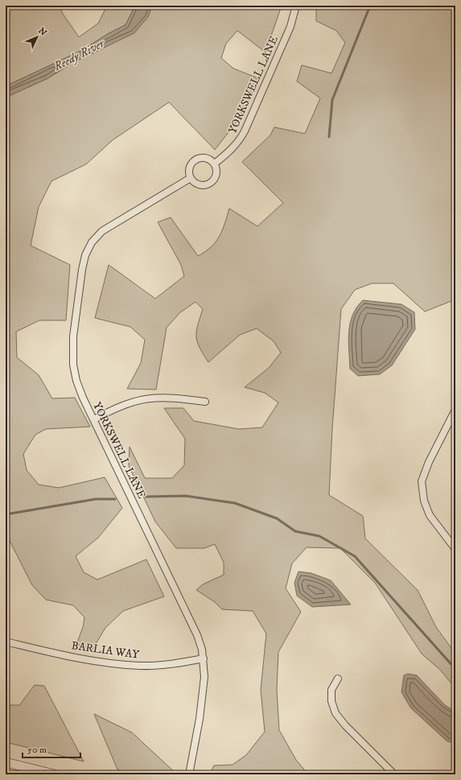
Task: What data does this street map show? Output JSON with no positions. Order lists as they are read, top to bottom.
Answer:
{
  "streets": {
    "street": ["YORKSWELL LANE", "BARLIA WAY"]
  },
  "crossings": [
    ["YORKSWELL LANE", "BARLIA WAY"]
  ],
  "water": ["Reedy River"],
  "scale_bar": "50 m",
  "north": "top right"
}
